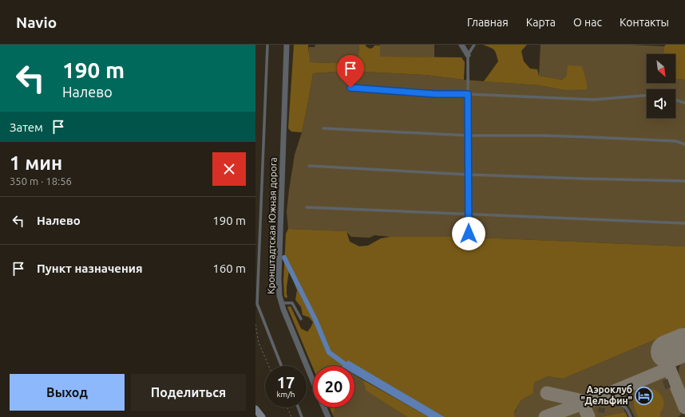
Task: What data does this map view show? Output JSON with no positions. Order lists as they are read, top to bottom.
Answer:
{
  "streets": {
    "street": ["Кронштадтская Южная дорога"]
  },
  "places": {
    "hotel": ["Аэроклуб \"Дельфин\""]
  },
  "north": "bottom right",
  "page": {
    "header": "Navio",
    "nav": [
      "Главная",
      "Карта",
      "О нас",
      "Контакты"
    ],
    "turn": ["190 m", "Налево"],
    "then": "Затем",
    "heading": ["1 мин", "350 m · 18:56"],
    "list": [
      {
        "name": "Налево",
        "value": "190 m"
      },
      {
        "name": "Пункт назначения",
        "value": "160 m"
      }
    ],
    "speed": "17 km/h",
    "limit": "20",
    "buttons": ["Выход", "Поделиться"]
  }
}
